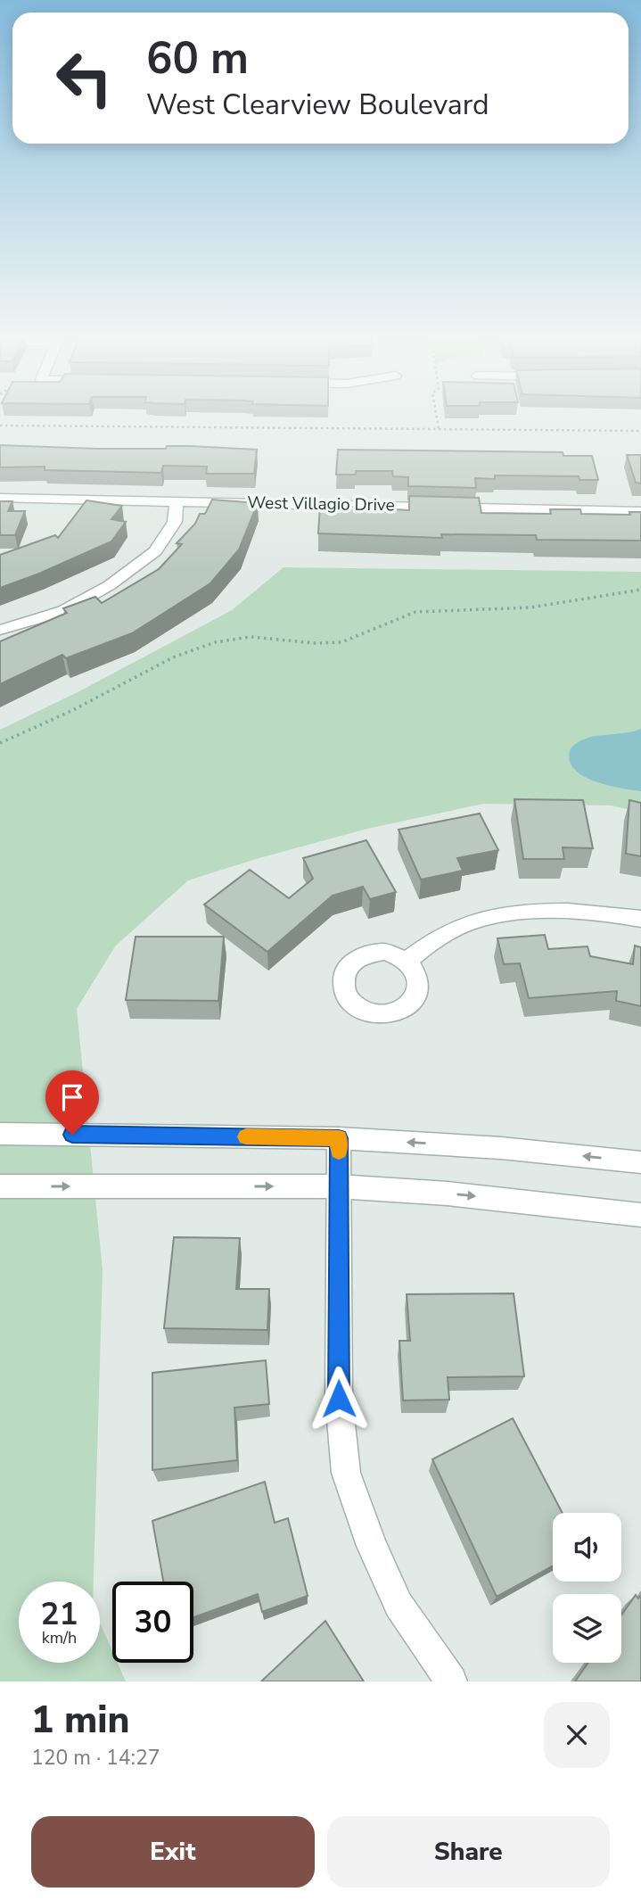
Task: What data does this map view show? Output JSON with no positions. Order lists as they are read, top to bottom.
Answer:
{
  "streets": {
    "street": ["West Villagio Drive"]
  },
  "page": {
    "turn": ["60 m", "West Clearview Boulevard"],
    "speed": "21 km/h",
    "limit": "30",
    "heading": ["1 min", "120 m · 14:27"],
    "buttons": ["Exit", "Share"]
  }
}
